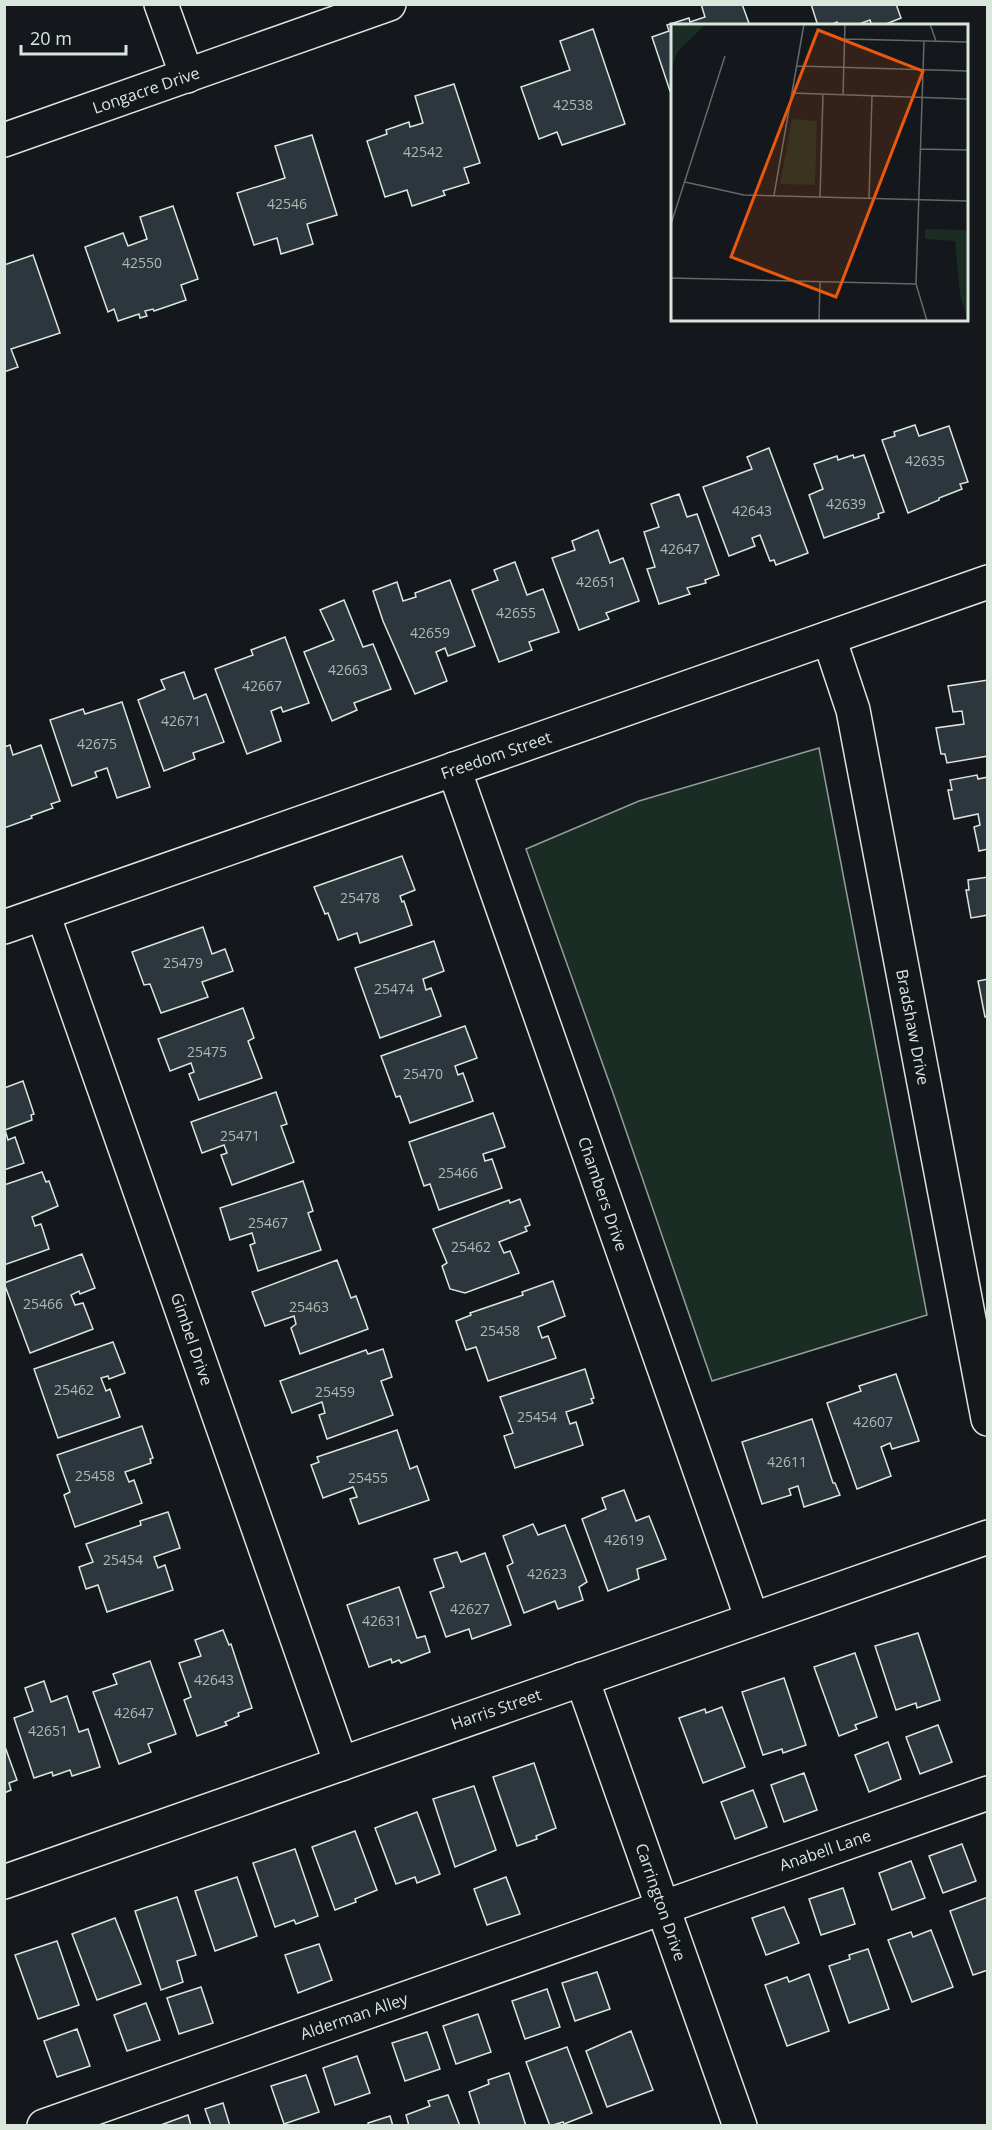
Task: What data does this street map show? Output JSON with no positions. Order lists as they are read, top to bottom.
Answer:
{
  "streets": {
    "street": [
      "Longacre Drive",
      "Freedom Street",
      "Bradshaw Drive",
      "Chambers Drive",
      "Gimbel Drive",
      "Harris Street",
      "Anabell Lane",
      "Carrington Drive",
      "Alderman Alley"
    ]
  },
  "crossings": [
    ["Freedom Street", "Bradshaw Drive"],
    ["Freedom Street", "Chambers Drive"],
    ["Freedom Street", "Gimbel Drive"],
    ["Chambers Drive", "Harris Street"],
    ["Gimbel Drive", "Harris Street"],
    ["Harris Street", "Carrington Drive"],
    ["Anabell Lane", "Carrington Drive"],
    ["Anabell Lane", "Alderman Alley"],
    ["Carrington Drive", "Alderman Alley"]
  ],
  "house_numbers": [
    "42538",
    "42542",
    "42546",
    "42550",
    "42635",
    "42639",
    "42643",
    "42647",
    "42651",
    "42655",
    "42659",
    "42663",
    "42667",
    "42671",
    "42675",
    "25478",
    "25479",
    "25474",
    "25475",
    "25470",
    "25471",
    "25466",
    "25467",
    "25462",
    "25466",
    "25463",
    "25458",
    "25462",
    "25459",
    "25454",
    "42607",
    "42611",
    "25458",
    "25455",
    "42619",
    "25454",
    "42623",
    "42627",
    "42631",
    "42643",
    "42647",
    "42651"
  ],
  "scale_bar": "20 m"
}
